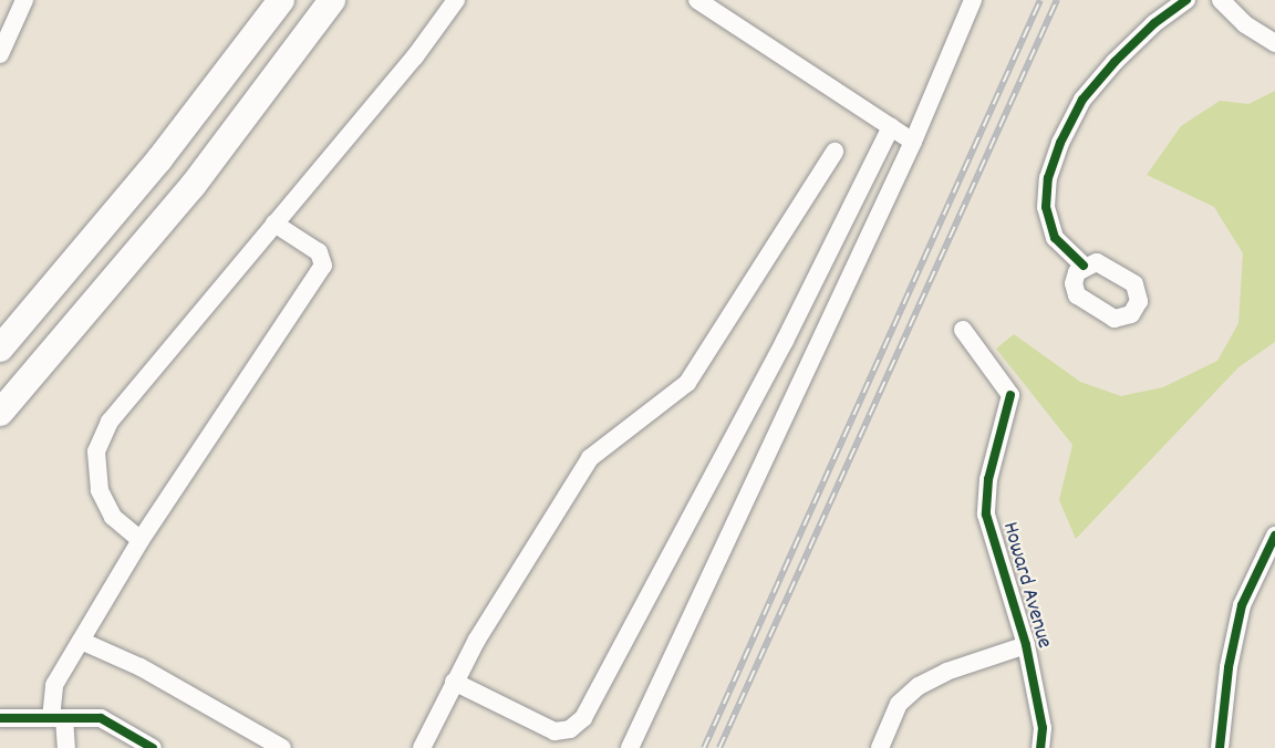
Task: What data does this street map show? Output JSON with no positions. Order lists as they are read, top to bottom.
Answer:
{
  "streets": {
    "street": ["Howard Avenue"]
  }
}
